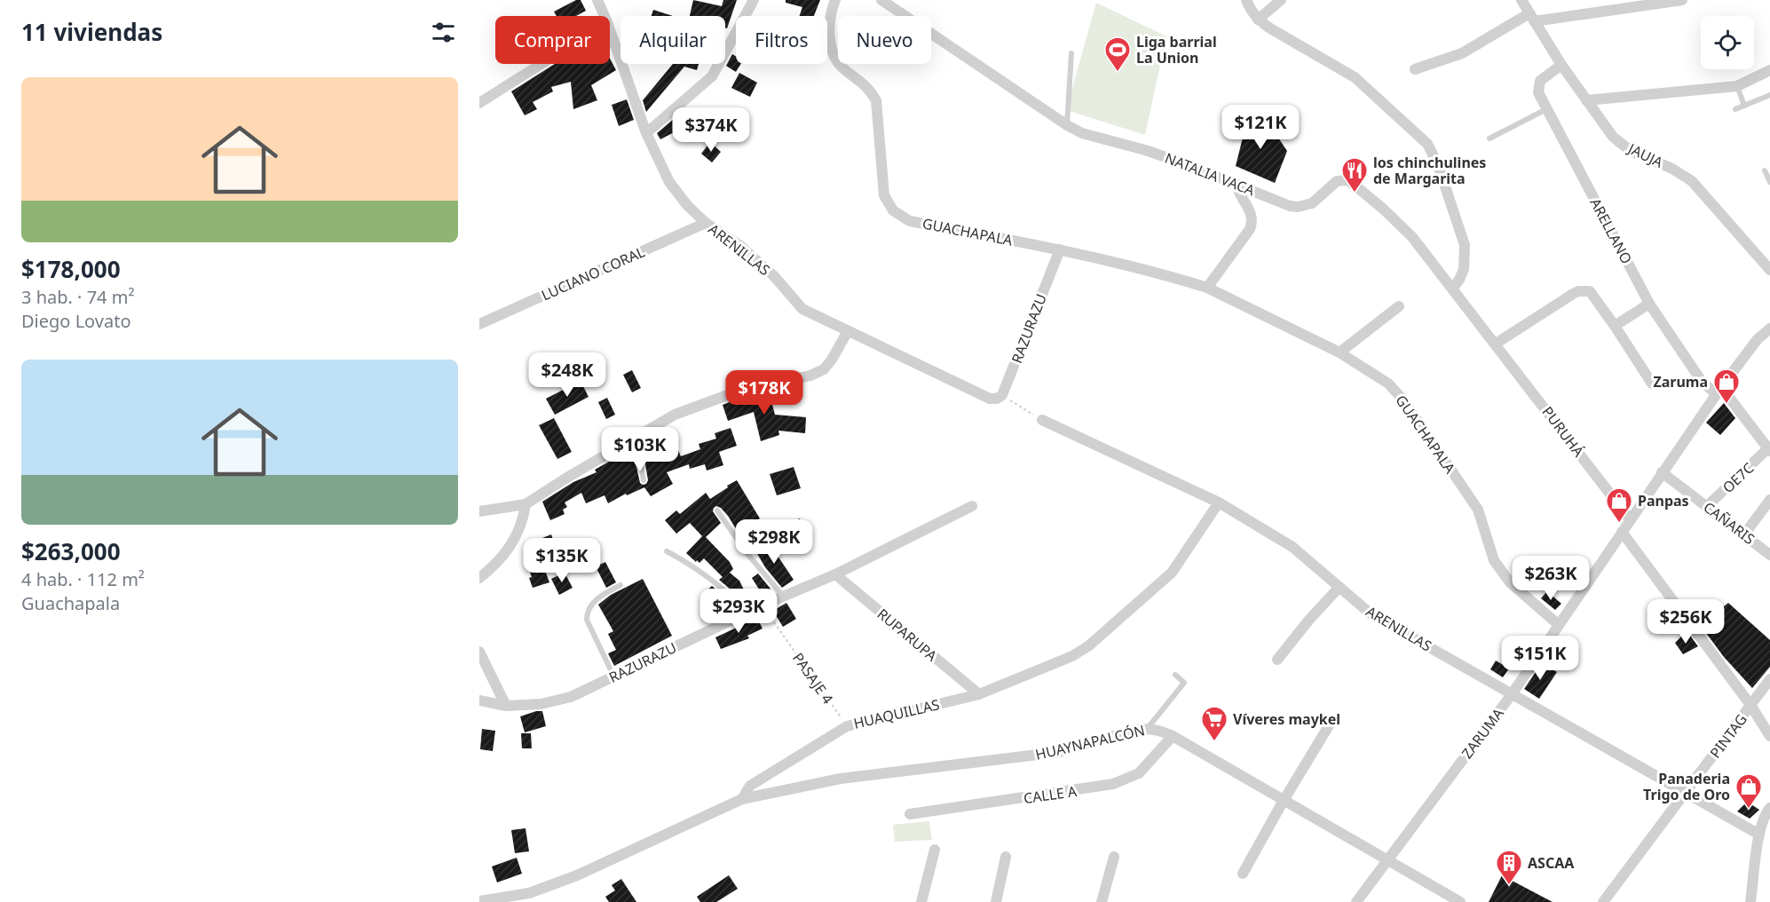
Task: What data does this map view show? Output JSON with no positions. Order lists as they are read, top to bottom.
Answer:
{
  "streets": {
    "street": [
      "JAUJA",
      "NATALIA VACA",
      "ARELLANO",
      "GUACHAPALA",
      "ARENILLAS",
      "LUCIANO CORAL",
      "RAZURAZU",
      "PURUHÁ",
      "OE7C",
      "CAÑARIS",
      "RUPARUPA",
      "HUAQUILLAS",
      "ZARUMA",
      "PINTAG",
      "HUAYNAPALCÓN",
      "CALLE A"
    ],
    "path": ["PASAJE 4"]
  },
  "crossings": [
    ["JAUJA", "ARELLANO"],
    ["NATALIA VACA", "PURUHÁ"],
    ["ARELLANO", "OE7C"],
    ["ARELLANO", "ZARUMA"],
    ["GUACHAPALA", "RAZURAZU"],
    ["GUACHAPALA", "ZARUMA"],
    ["ARENILLAS", "LUCIANO CORAL"],
    ["ARENILLAS", "RAZURAZU"],
    ["ARENILLAS", "HUAQUILLAS"],
    ["ARENILLAS", "ZARUMA"],
    ["ARENILLAS", "PINTAG"],
    ["RAZURAZU", "RUPARUPA"],
    ["RAZURAZU", "PASAJE 4"],
    ["PURUHÁ", "ZARUMA"],
    ["OE7C", "CAÑARIS"],
    ["CAÑARIS", "ZARUMA"],
    ["RUPARUPA", "HUAQUILLAS"],
    ["PASAJE 4", "HUAQUILLAS"],
    ["HUAQUILLAS", "HUAYNAPALCÓN"],
    ["ZARUMA", "HUAYNAPALCÓN"],
    ["HUAYNAPALCÓN", "CALLE A"]
  ],
  "places": {
    "sports": ["Liga barrial La Union"],
    "restaurant": ["los chinchulines de Margarita"],
    "shop": ["Zaruma", "Panpas", "Panaderia Trigo de Oro"],
    "supermarket": ["Víveres maykel"],
    "building": ["ASCAA"]
  },
  "page": {
    "heading": "11 viviendas",
    "chip": [
      "Comprar",
      "Alquilar",
      "Filtros",
      "Nuevo"
    ],
    "list": [
      {
        "name": "$178,000",
        "note": "3 hab. · 74 m² · Diego Lovato"
      },
      {
        "name": "$263,000",
        "note": "4 hab. · 112 m² · Guachapala"
      }
    ],
    "price": [
      "$121K",
      "$374K",
      "$248K",
      "$178K",
      "$103K",
      "$298K",
      "$135K",
      "$263K",
      "$293K",
      "$256K",
      "$151K"
    ]
  }
}
